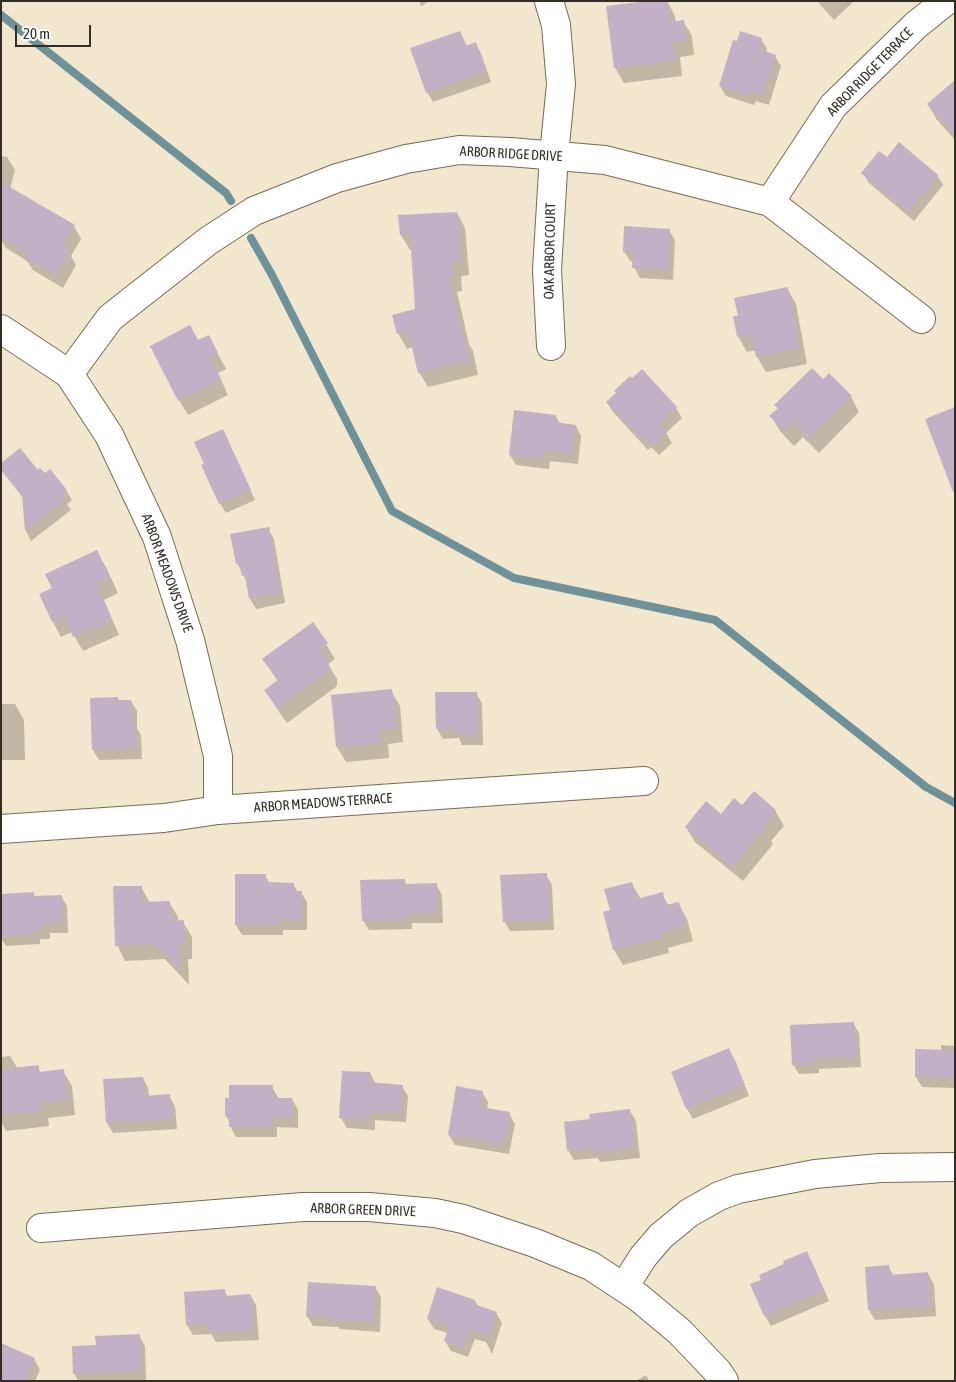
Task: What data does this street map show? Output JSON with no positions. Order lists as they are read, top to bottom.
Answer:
{
  "streets": {
    "street": [
      "ARBOR RIDGE TERRACE",
      "ARBOR RIDGE DRIVE",
      "OAK ARBOR COURT",
      "ARBOR MEADOWS DRIVE",
      "ARBOR MEADOWS TERRACE",
      "ARBOR GREEN DRIVE"
    ]
  },
  "crossings": [
    ["ARBOR RIDGE TERRACE", "ARBOR RIDGE DRIVE"],
    ["ARBOR RIDGE DRIVE", "OAK ARBOR COURT"],
    ["ARBOR RIDGE DRIVE", "ARBOR MEADOWS DRIVE"],
    ["ARBOR MEADOWS DRIVE", "ARBOR MEADOWS TERRACE"]
  ],
  "scale_bar": "20 m"
}
